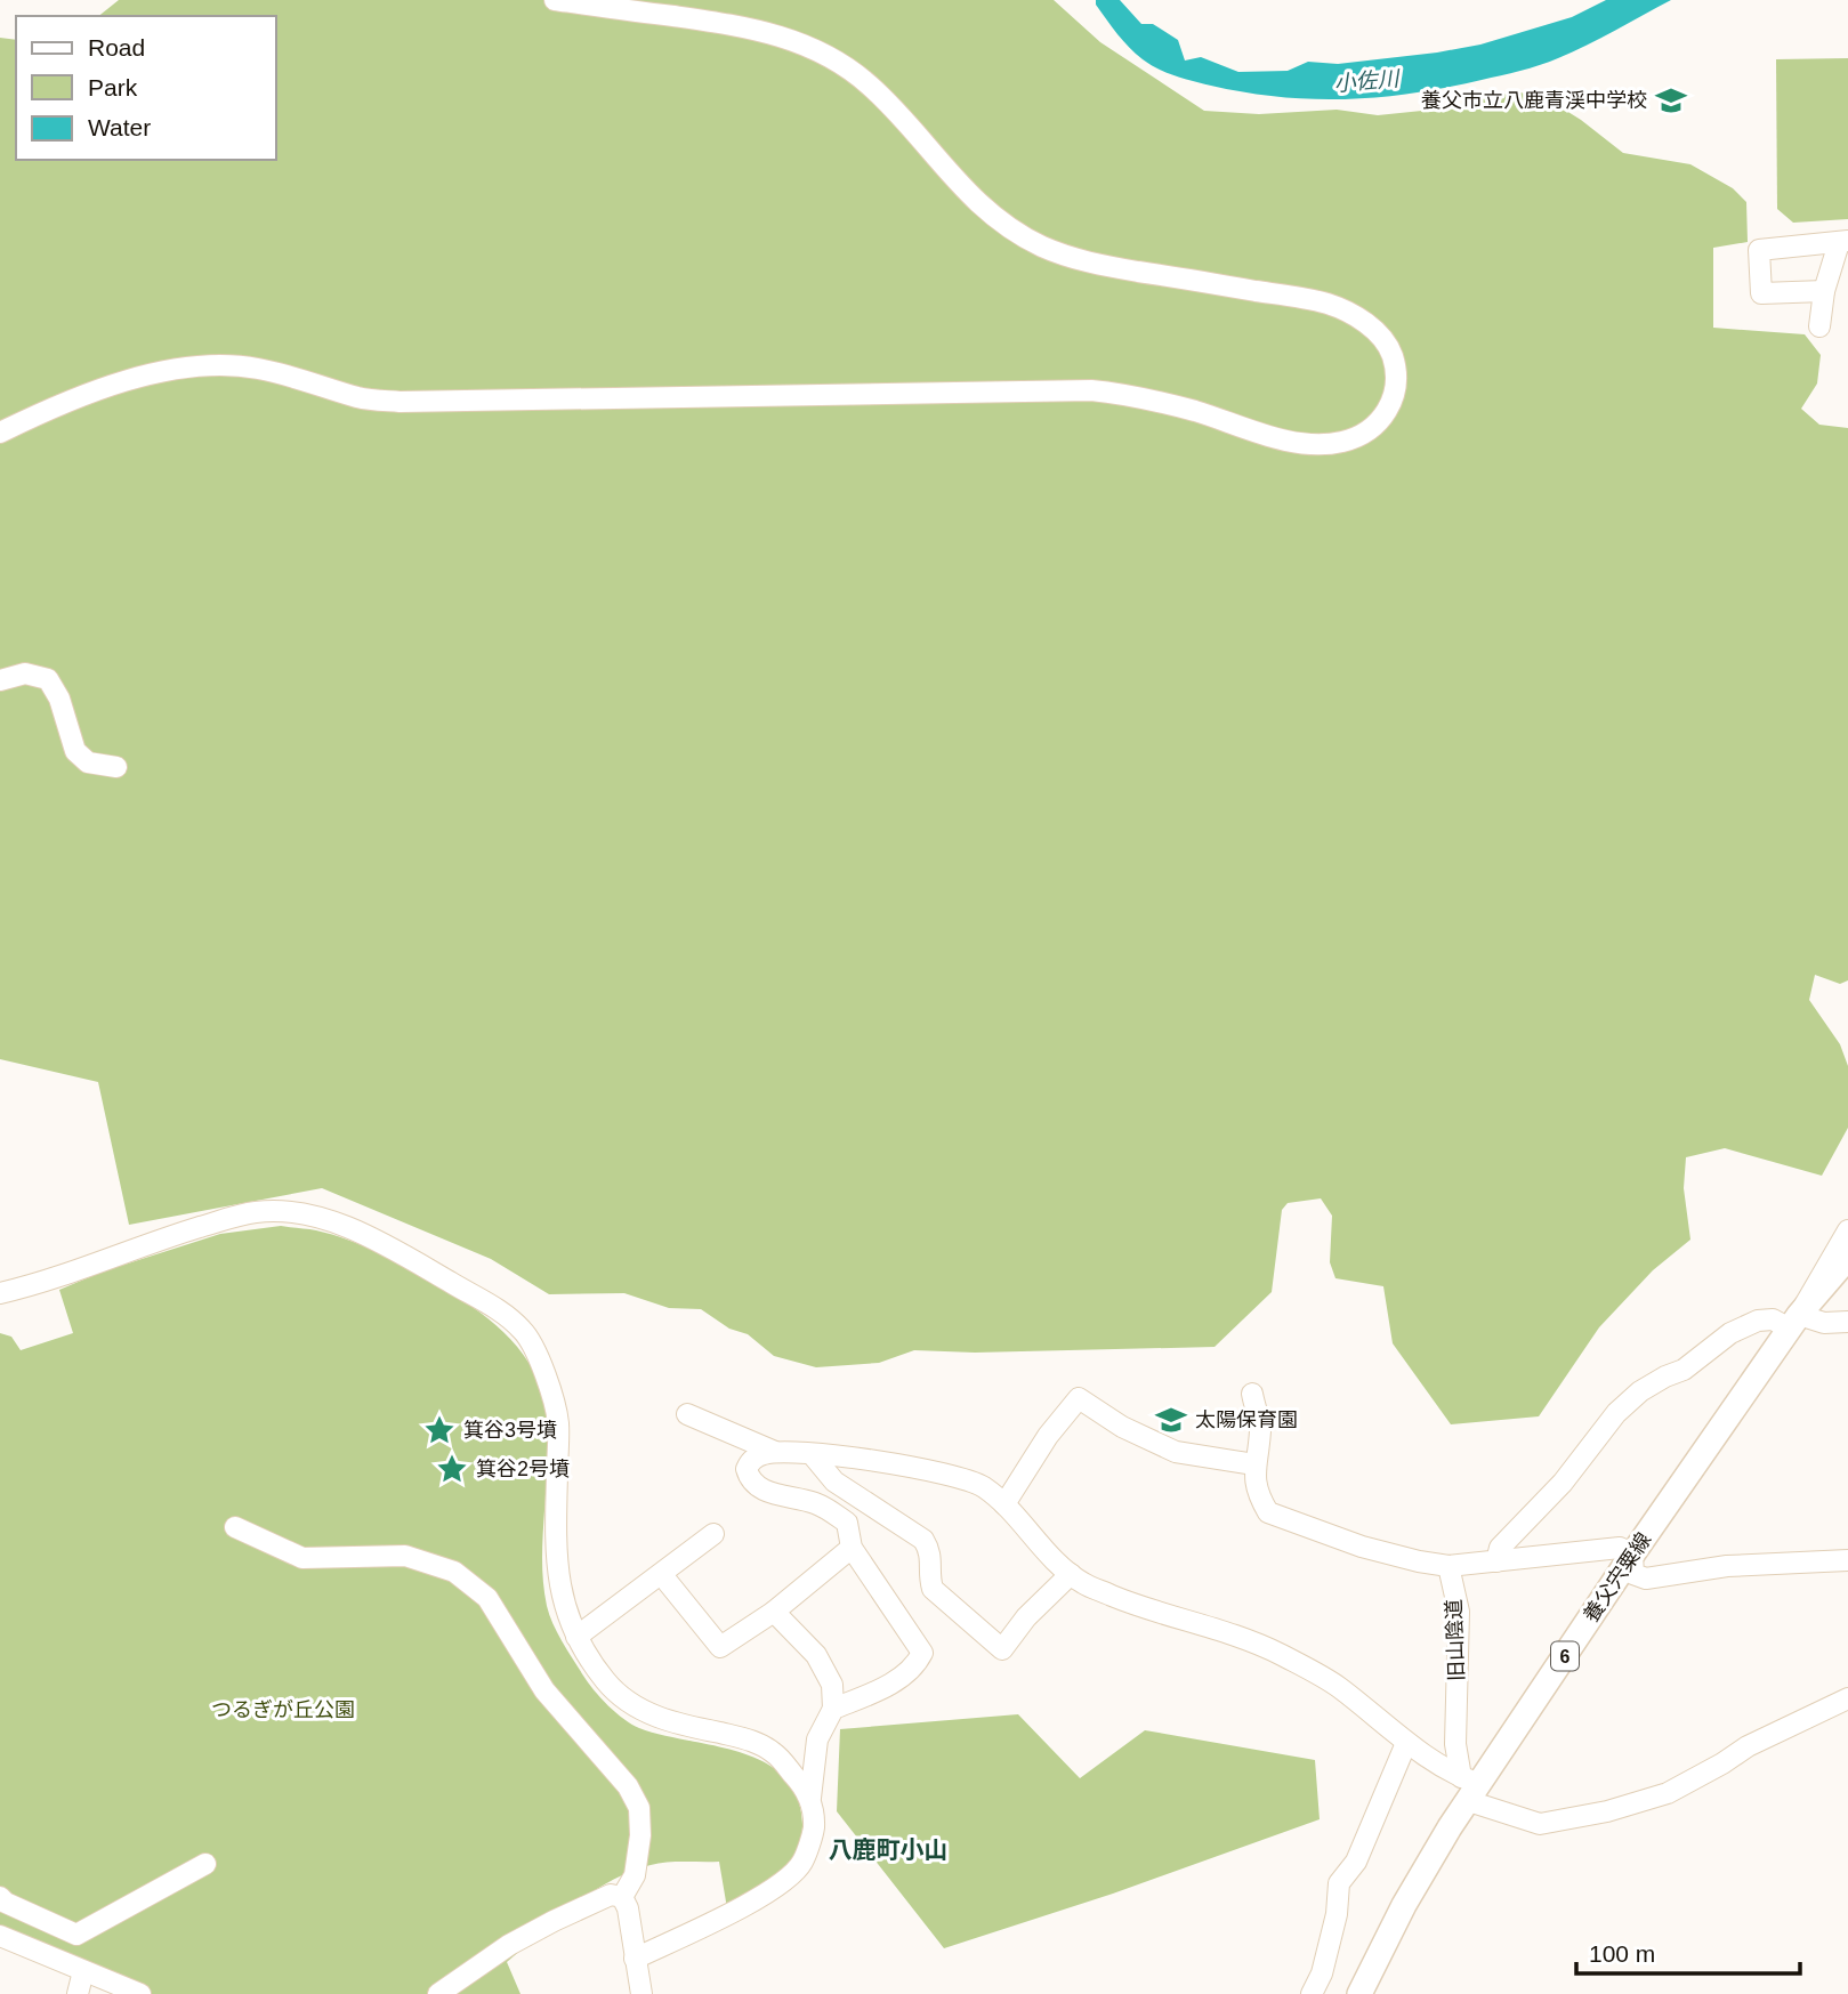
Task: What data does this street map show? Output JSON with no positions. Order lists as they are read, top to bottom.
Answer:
{
  "streets": {
    "main road": ["養父宍粟線", "6"],
    "street": ["旧山陰道"]
  },
  "crossings": [
    ["養父宍粟線", "旧山陰道"]
  ],
  "districts": ["八鹿町小山"],
  "water": ["小佐川"],
  "parks": ["つるぎが丘公園"],
  "places": {
    "school or university": ["養父市立八鹿青渓中学校", "太陽保育園"],
    "place": ["箕谷3号墳", "箕谷2号墳"]
  },
  "legend": ["Road", "Park", "Water"],
  "scale_bar": "100 m"
}
